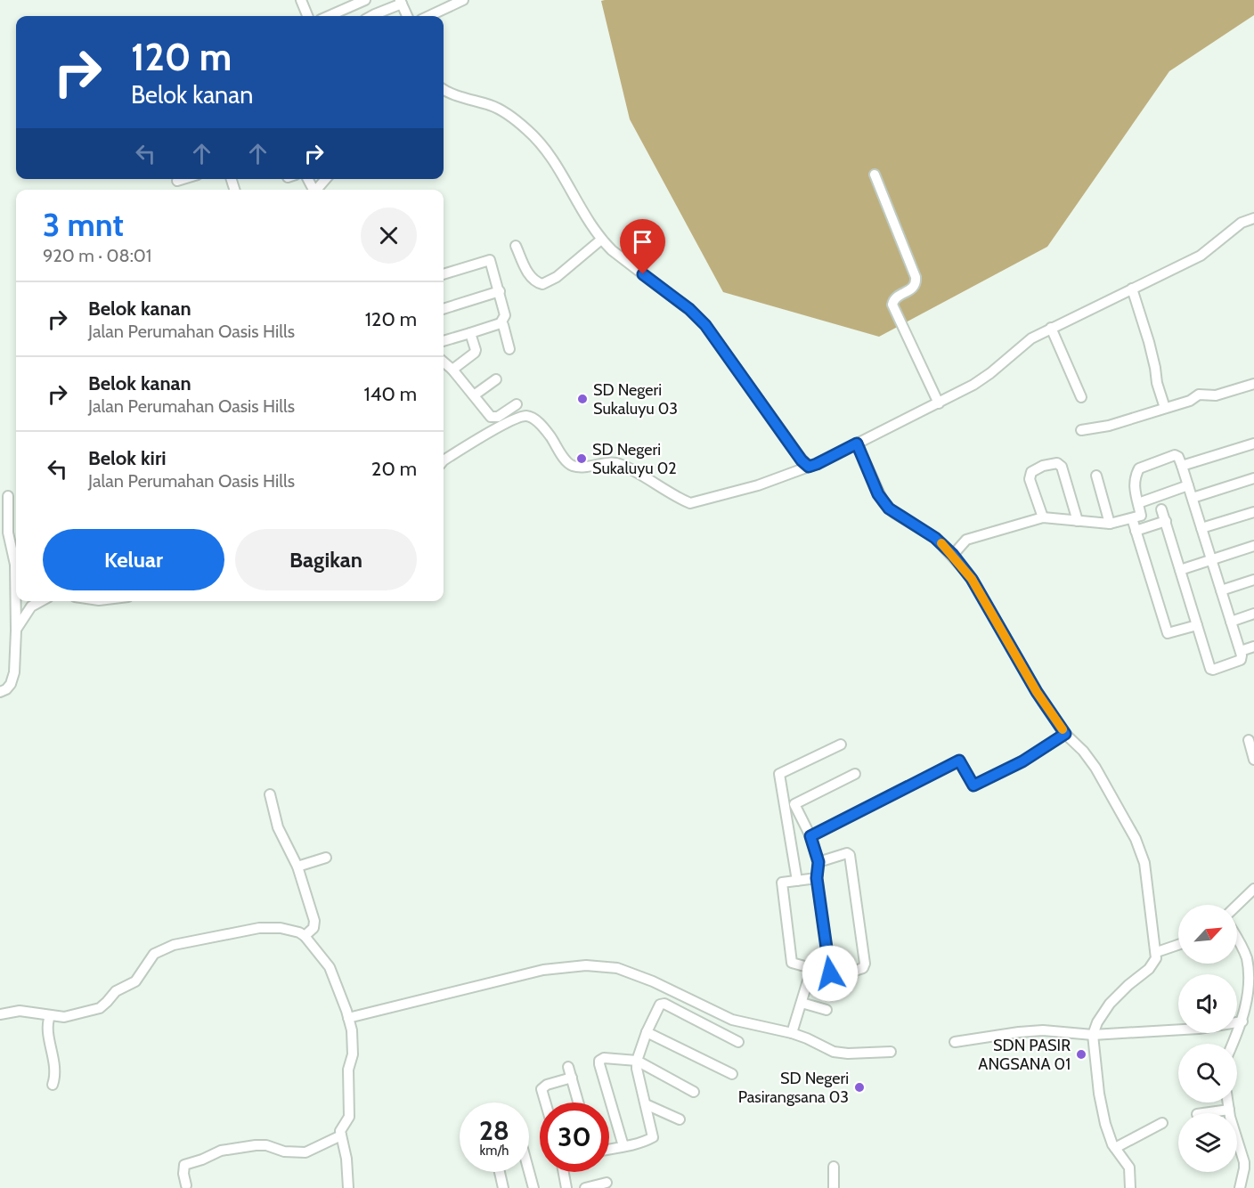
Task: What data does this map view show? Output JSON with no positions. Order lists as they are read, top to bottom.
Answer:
{
  "places": [
    "SD Negeri Sukaluyu 03",
    "SD Negeri Sukaluyu 02",
    "SDN PASIR ANGSANA 01",
    "SD Negeri Pasirangsana 03"
  ],
  "north": "top right",
  "page": {
    "turn": ["120 m", "Belok kanan"],
    "heading": ["3 mnt", "920 m · 08:01"],
    "list": [
      {
        "name": "Belok kanan",
        "note": "Jalan Perumahan Oasis Hills",
        "value": "120 m"
      },
      {
        "name": "Belok kanan",
        "note": "Jalan Perumahan Oasis Hills",
        "value": "140 m"
      },
      {
        "name": "Belok kiri",
        "note": "Jalan Perumahan Oasis Hills",
        "value": "20 m"
      }
    ],
    "buttons": ["Keluar", "Bagikan"],
    "speed": "28 km/h",
    "limit": "30"
  }
}
